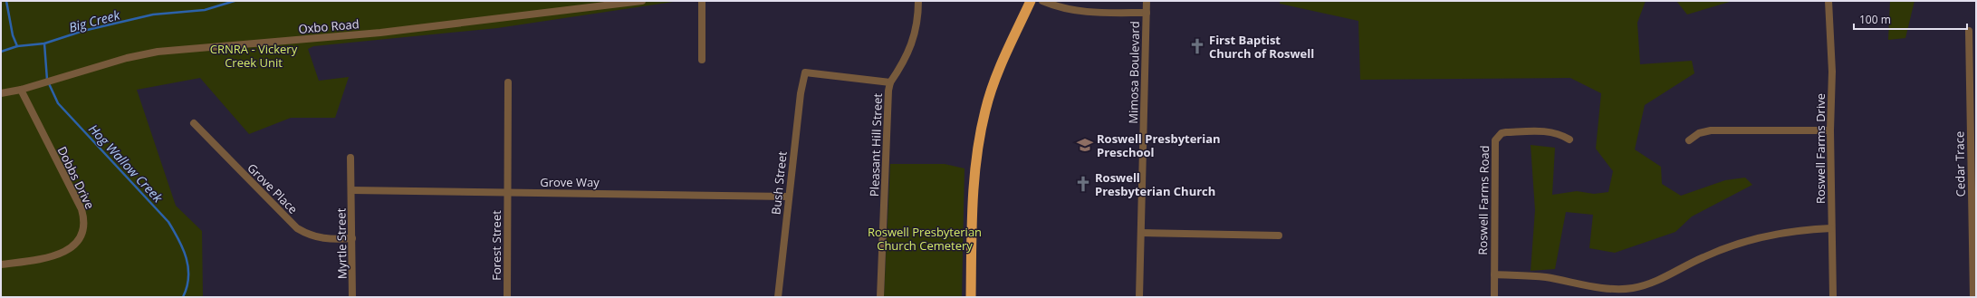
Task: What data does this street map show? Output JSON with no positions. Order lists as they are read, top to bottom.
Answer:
{
  "streets": {
    "street": [
      "Oxbo Road",
      "Mimosa Boulevard",
      "Pleasant Hill Street",
      "Roswell Farms Drive",
      "Cedar Trace",
      "Dobbs Drive",
      "Grove Way",
      "Bush Street",
      "Grove Place",
      "Roswell Farms Road",
      "Myrtle Street",
      "Forest Street"
    ]
  },
  "crossings": [
    ["Oxbo Road", "Dobbs Drive"],
    ["Pleasant Hill Street", "Bush Street"],
    ["Grove Way", "Bush Street"],
    ["Grove Way", "Myrtle Street"],
    ["Grove Way", "Forest Street"],
    ["Grove Place", "Myrtle Street"]
  ],
  "water": ["Big Creek", "Hog Wallow Creek"],
  "parks": ["CRNRA - Vickery Creek Unit", "Roswell Presbyterian Church Cemetery"],
  "places": {
    "church": ["First Baptist Church of Roswell", "Roswell Presbyterian Church"],
    "school or university": ["Roswell Presbyterian Preschool"]
  },
  "scale_bar": "100 m"
}
